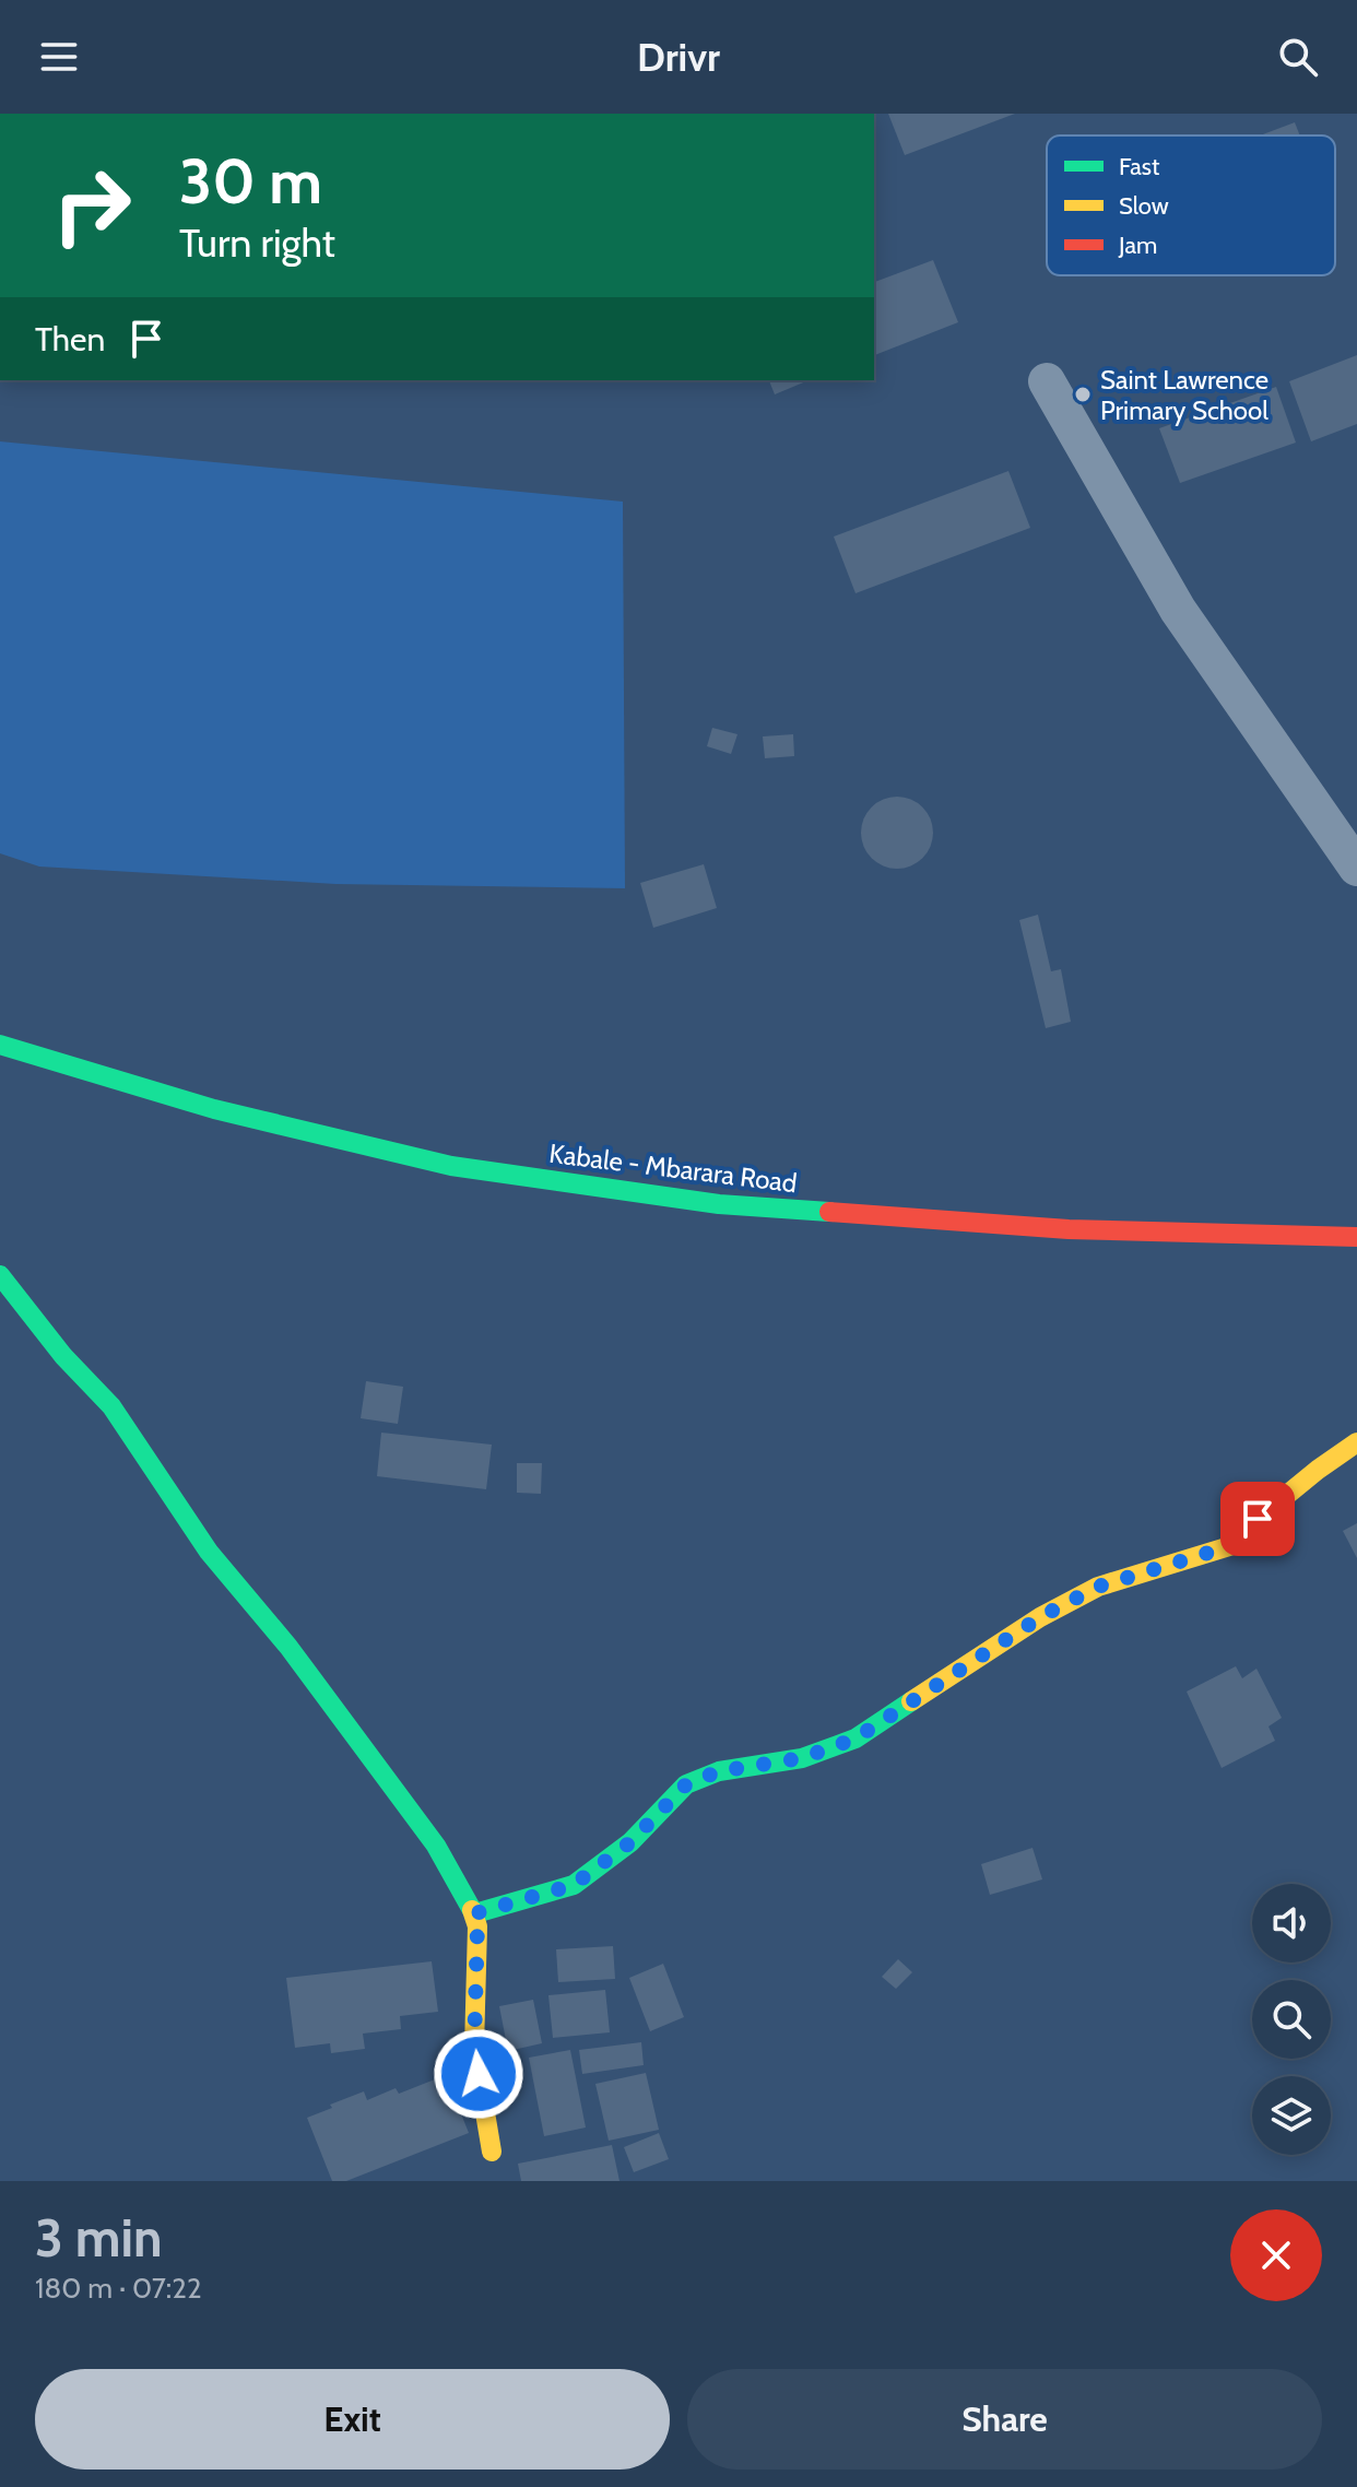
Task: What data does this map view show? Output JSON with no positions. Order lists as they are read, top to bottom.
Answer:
{
  "streets": {
    "street": ["Kabale - Mbarara Road"]
  },
  "places": ["Saint Lawrence Primary School"],
  "legend": ["Fast", "Slow", "Jam"],
  "page": {
    "header": "Drivr",
    "turn": ["30 m", "Turn right"],
    "then": "Then",
    "heading": ["3 min", "180 m · 07:22"],
    "buttons": ["Exit", "Share"]
  }
}
